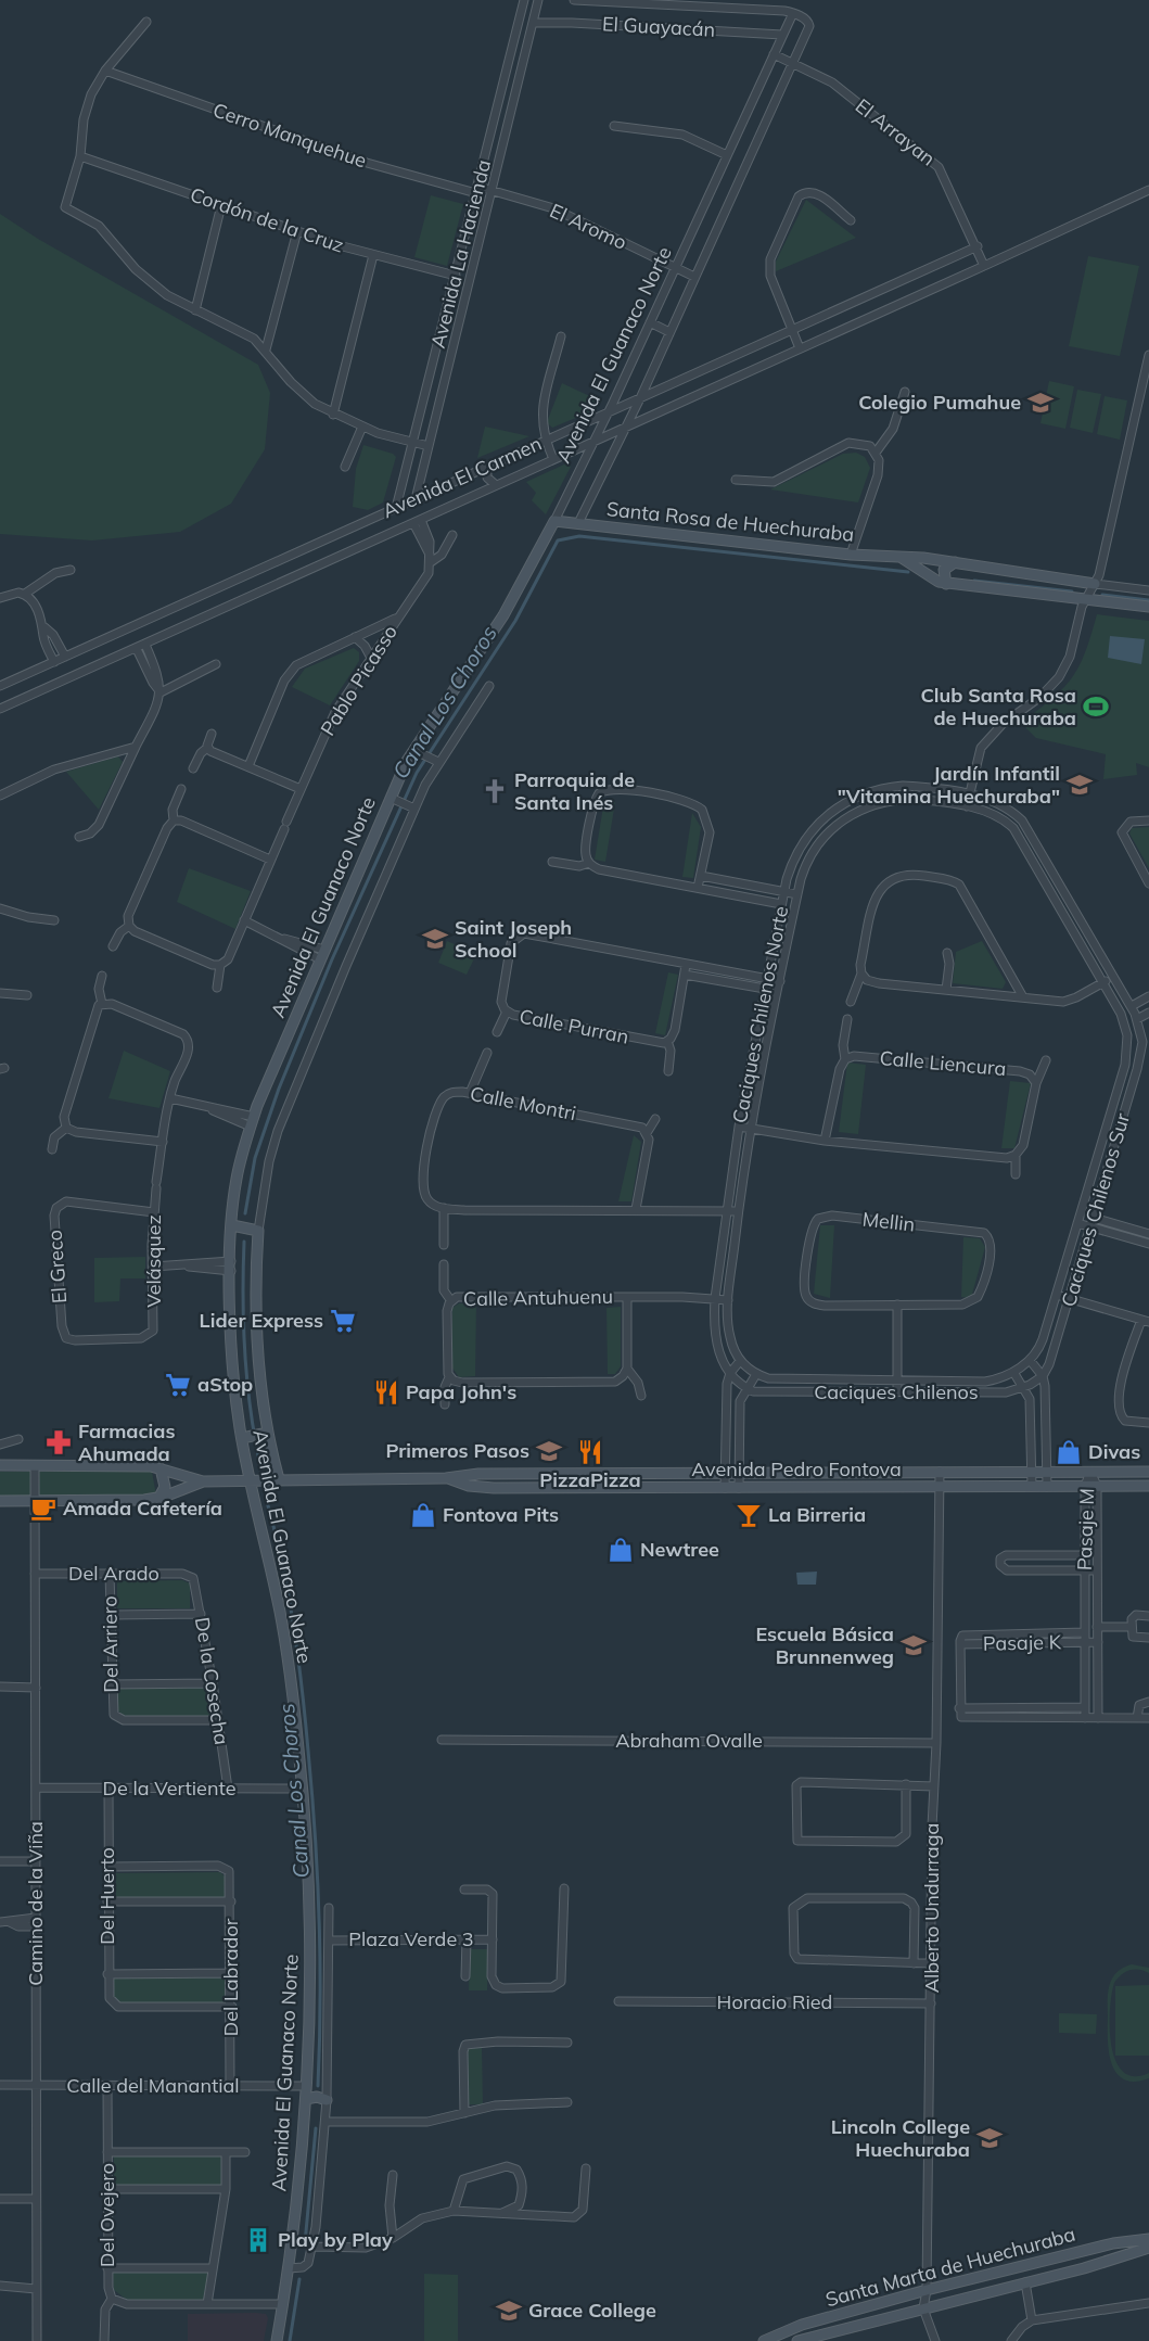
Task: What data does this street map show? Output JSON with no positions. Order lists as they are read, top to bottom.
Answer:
{
  "streets": {
    "street": [
      "El Guayacán",
      "El Arrayan",
      "Cerro Manquehue",
      "Cordón de la Cruz",
      "El Aromo",
      "Avenida La Hacienda",
      "Avenida El Guanaco Norte",
      "Avenida El Carmen",
      "Santa Rosa de Huechuraba",
      "Pablo Picasso",
      "Caciques Chilenos Norte",
      "Calle Purran",
      "Calle Liencura",
      "Calle Montri",
      "Caciques Chilenos Sur",
      "Mellin",
      "Velásquez",
      "El Greco",
      "Calle Antuhuenu",
      "Caciques Chilenos",
      "Avenida Pedro Fontova",
      "Pasaje M",
      "Del Arado",
      "Pasaje K",
      "Del Arriero",
      "De la Cosecha",
      "Abraham Ovalle",
      "De la Vertiente",
      "Del Huerto",
      "Camino de la Viña",
      "Alberto Undurraga",
      "Plaza Verde 3",
      "Del Labrador",
      "Horacio Ried",
      "Calle del Manantial",
      "Del Ovejero",
      "Santa Marta de Huechuraba"
    ]
  },
  "crossings": [
    ["El Guayacán", "Avenida La Hacienda"],
    ["El Guayacán", "Avenida El Guanaco Norte"],
    ["El Arrayan", "Avenida El Guanaco Norte"],
    ["El Arrayan", "Avenida El Carmen"],
    ["Cerro Manquehue", "El Aromo"],
    ["Cerro Manquehue", "Avenida La Hacienda"],
    ["Cordón de la Cruz", "Avenida La Hacienda"],
    ["El Aromo", "Avenida La Hacienda"],
    ["El Aromo", "Avenida El Guanaco Norte"],
    ["Avenida La Hacienda", "Avenida El Carmen"],
    ["Avenida El Guanaco Norte", "Avenida El Carmen"],
    ["Avenida El Guanaco Norte", "Santa Rosa de Huechuraba"],
    ["Avenida El Guanaco Norte", "Avenida Pedro Fontova"],
    ["Avenida El Guanaco Norte", "De la Vertiente"],
    ["Avenida El Guanaco Norte", "Plaza Verde 3"],
    ["Avenida El Guanaco Norte", "Calle del Manantial"],
    ["Caciques Chilenos Norte", "Calle Purran"],
    ["Caciques Chilenos Norte", "Caciques Chilenos Sur"],
    ["Caciques Chilenos Norte", "Calle Antuhuenu"],
    ["Caciques Chilenos Norte", "Caciques Chilenos"],
    ["Caciques Chilenos Sur", "Caciques Chilenos"],
    ["Caciques Chilenos Sur", "Avenida Pedro Fontova"],
    ["Velásquez", "El Greco"],
    ["Avenida Pedro Fontova", "Pasaje M"],
    ["Avenida Pedro Fontova", "Camino de la Viña"],
    ["Avenida Pedro Fontova", "Alberto Undurraga"],
    ["Pasaje M", "Pasaje K"],
    ["Del Arado", "Del Arriero"],
    ["Del Arado", "De la Cosecha"],
    ["Del Arado", "Camino de la Viña"],
    ["Del Arriero", "De la Cosecha"],
    ["De la Cosecha", "De la Vertiente"],
    ["Abraham Ovalle", "Alberto Undurraga"],
    ["De la Vertiente", "Del Huerto"],
    ["De la Vertiente", "Camino de la Viña"],
    ["Del Huerto", "Del Labrador"],
    ["Camino de la Viña", "Calle del Manantial"],
    ["Alberto Undurraga", "Horacio Ried"],
    ["Alberto Undurraga", "Santa Marta de Huechuraba"],
    ["Del Labrador", "Calle del Manantial"],
    ["Calle del Manantial", "Del Ovejero"]
  ],
  "water": ["Canal Los Choros"],
  "places": {
    "school or university": [
      "Colegio Pumahue",
      "Jardín Infantil \"Vitamina Huechuraba\"",
      "Saint Joseph School",
      "Primeros Pasos",
      "Escuela Básica Brunnenweg",
      "Lincoln College Huechuraba",
      "Grace College"
    ],
    "sports": ["Club Santa Rosa de Huechuraba"],
    "church": ["Parroquia de Santa Inés"],
    "supermarket": ["Lider Express", "aStop"],
    "restaurant": ["Papa John's", "PizzaPizza"],
    "pharmacy": ["Farmacias Ahumada"],
    "shop": ["Divas", "Fontova Pits", "Newtree"],
    "cafe": ["Amada Cafetería"],
    "bar": ["La Birreria"],
    "building": ["Play by Play"]
  }
}
